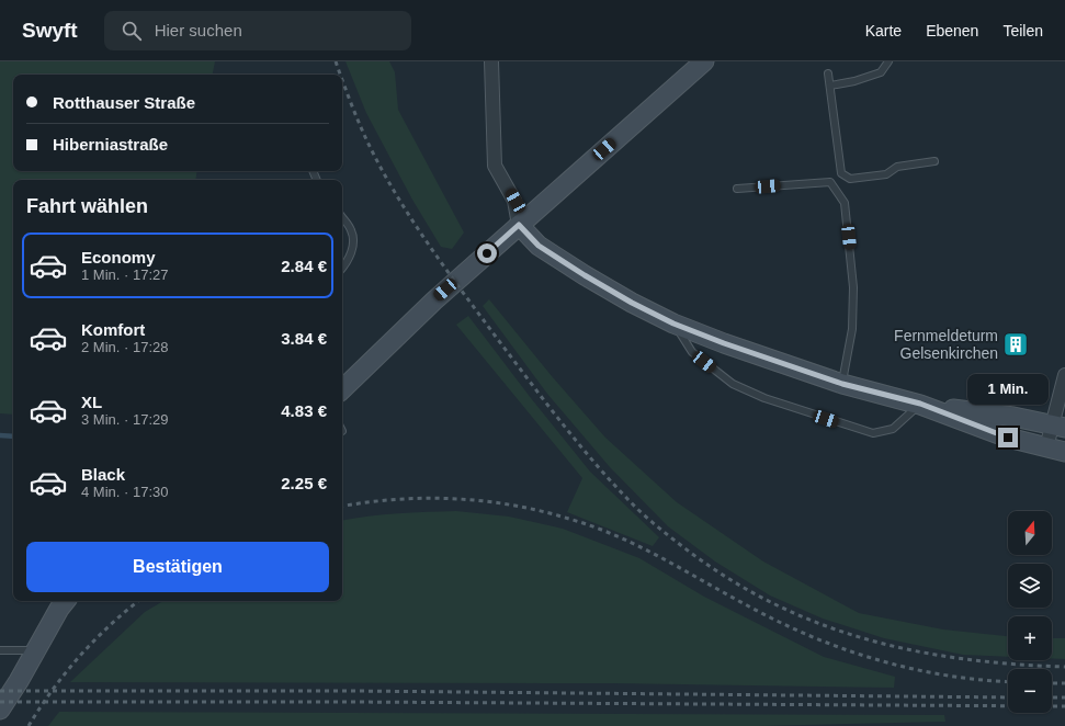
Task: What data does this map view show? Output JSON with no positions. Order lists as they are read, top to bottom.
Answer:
{
  "places": {
    "building": ["Fernmeldeturm Gelsenkirchen"]
  },
  "north": "top",
  "page": {
    "header": "Swyft",
    "search": "Hier suchen",
    "nav": ["Karte", "Ebenen", "Teilen"],
    "banner": ["Rotthauser Straße", "Hiberniastraße"],
    "heading": "Fahrt wählen",
    "list": [
      {
        "name": "Economy",
        "note": "1 Min. · 17:27",
        "value": "2.84 €"
      },
      {
        "name": "Komfort",
        "note": "2 Min. · 17:28",
        "value": "3.84 €"
      },
      {
        "name": "XL",
        "note": "3 Min. · 17:29",
        "value": "4.83 €"
      },
      {
        "name": "Black",
        "note": "4 Min. · 17:30",
        "value": "2.25 €"
      }
    ],
    "bubble": "1 Min.",
    "map_buttons": ["+", "−"],
    "buttons": "Bestätigen"
  }
}
